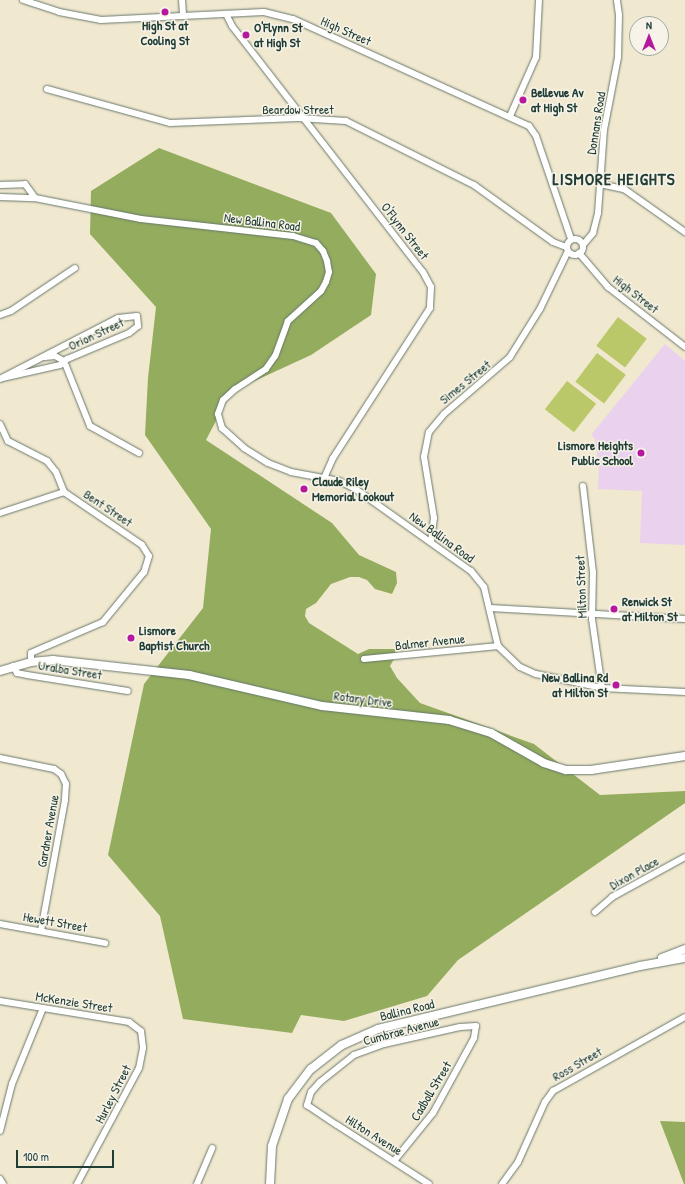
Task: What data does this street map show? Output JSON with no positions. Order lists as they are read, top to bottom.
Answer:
{
  "streets": {
    "main road": ["Uralba Street", "Rotary Drive", "Ballina Road"],
    "street": [
      "High Street",
      "Beardow Street",
      "Donnans Road",
      "New Ballina Road",
      "O'Flynn Street",
      "Orion Street",
      "Simes Street",
      "Bent Street",
      "Milton Street",
      "Balmer Avenue",
      "Gardner Avenue",
      "Dixon Place",
      "Hewett Street",
      "McKenzie Street",
      "Cumbrae Avenue",
      "Ross Street",
      "Cadboll Street",
      "Hurley Street",
      "Hilton Avenue"
    ]
  },
  "crossings": [
    ["High Street", "Beardow Street"],
    ["High Street", "Donnans Road"],
    ["High Street", "O'Flynn Street"],
    ["High Street", "Simes Street"],
    ["Beardow Street", "Donnans Road"],
    ["Beardow Street", "O'Flynn Street"],
    ["Beardow Street", "Simes Street"],
    ["Donnans Road", "Simes Street"],
    ["New Ballina Road", "O'Flynn Street"],
    ["New Ballina Road", "Simes Street"],
    ["New Ballina Road", "Balmer Avenue"],
    ["Bent Street", "Uralba Street"],
    ["Uralba Street", "Rotary Drive"],
    ["Gardner Avenue", "Hewett Street"],
    ["McKenzie Street", "Hurley Street"],
    ["Cumbrae Avenue", "Cadboll Street"],
    ["Cumbrae Avenue", "Hilton Avenue"],
    ["Cadboll Street", "Hilton Avenue"]
  ],
  "districts": ["LISMORE HEIGHTS"],
  "places": [
    "High St at Cooling St",
    "O'Flynn St at High St",
    "Bellevue Av at High St",
    "Lismore Heights Public School",
    "Claude Riley Memorial Lookout",
    "Renwick St at Milton St",
    "Lismore Baptist Church",
    "New Ballina Rd at Milton St"
  ],
  "scale_bar": "100 m",
  "north": "top"
}
